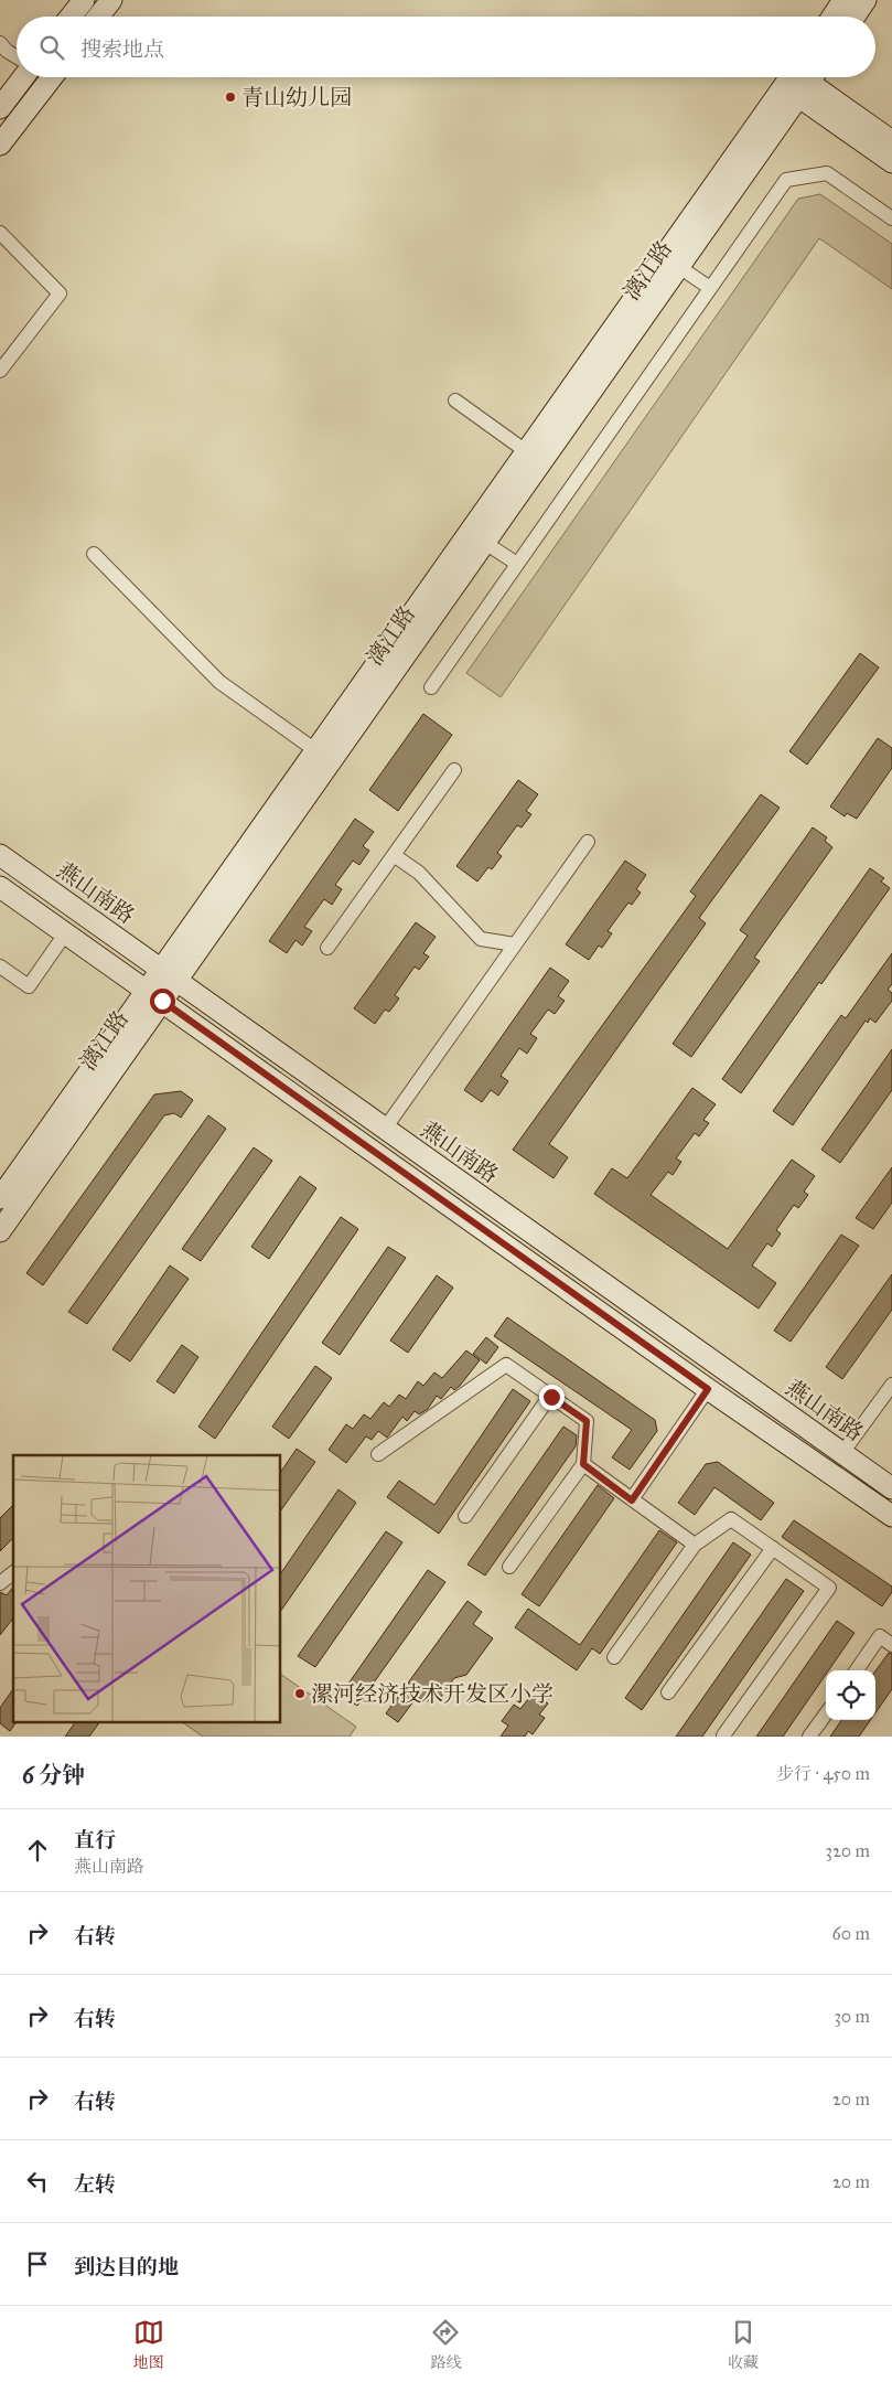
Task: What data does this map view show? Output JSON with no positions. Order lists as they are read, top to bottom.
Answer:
{
  "streets": {
    "street": ["漓江路", "燕山南路"]
  },
  "crossings": [
    ["漓江路", "燕山南路"]
  ],
  "places": ["青山幼儿园", "漯河经济技术开发区小学"],
  "page": {
    "search": "搜索地点",
    "heading": ["6 分钟", "步行 · 450 m"],
    "list": [
      ["直行", "燕山南路", "320 m"],
      ["右转", "60 m"],
      ["右转", "30 m"],
      ["右转", "20 m"],
      ["左转", "20 m"],
      "到达目的地"
    ],
    "nav": ["地图", "路线", "收藏"]
  }
}
